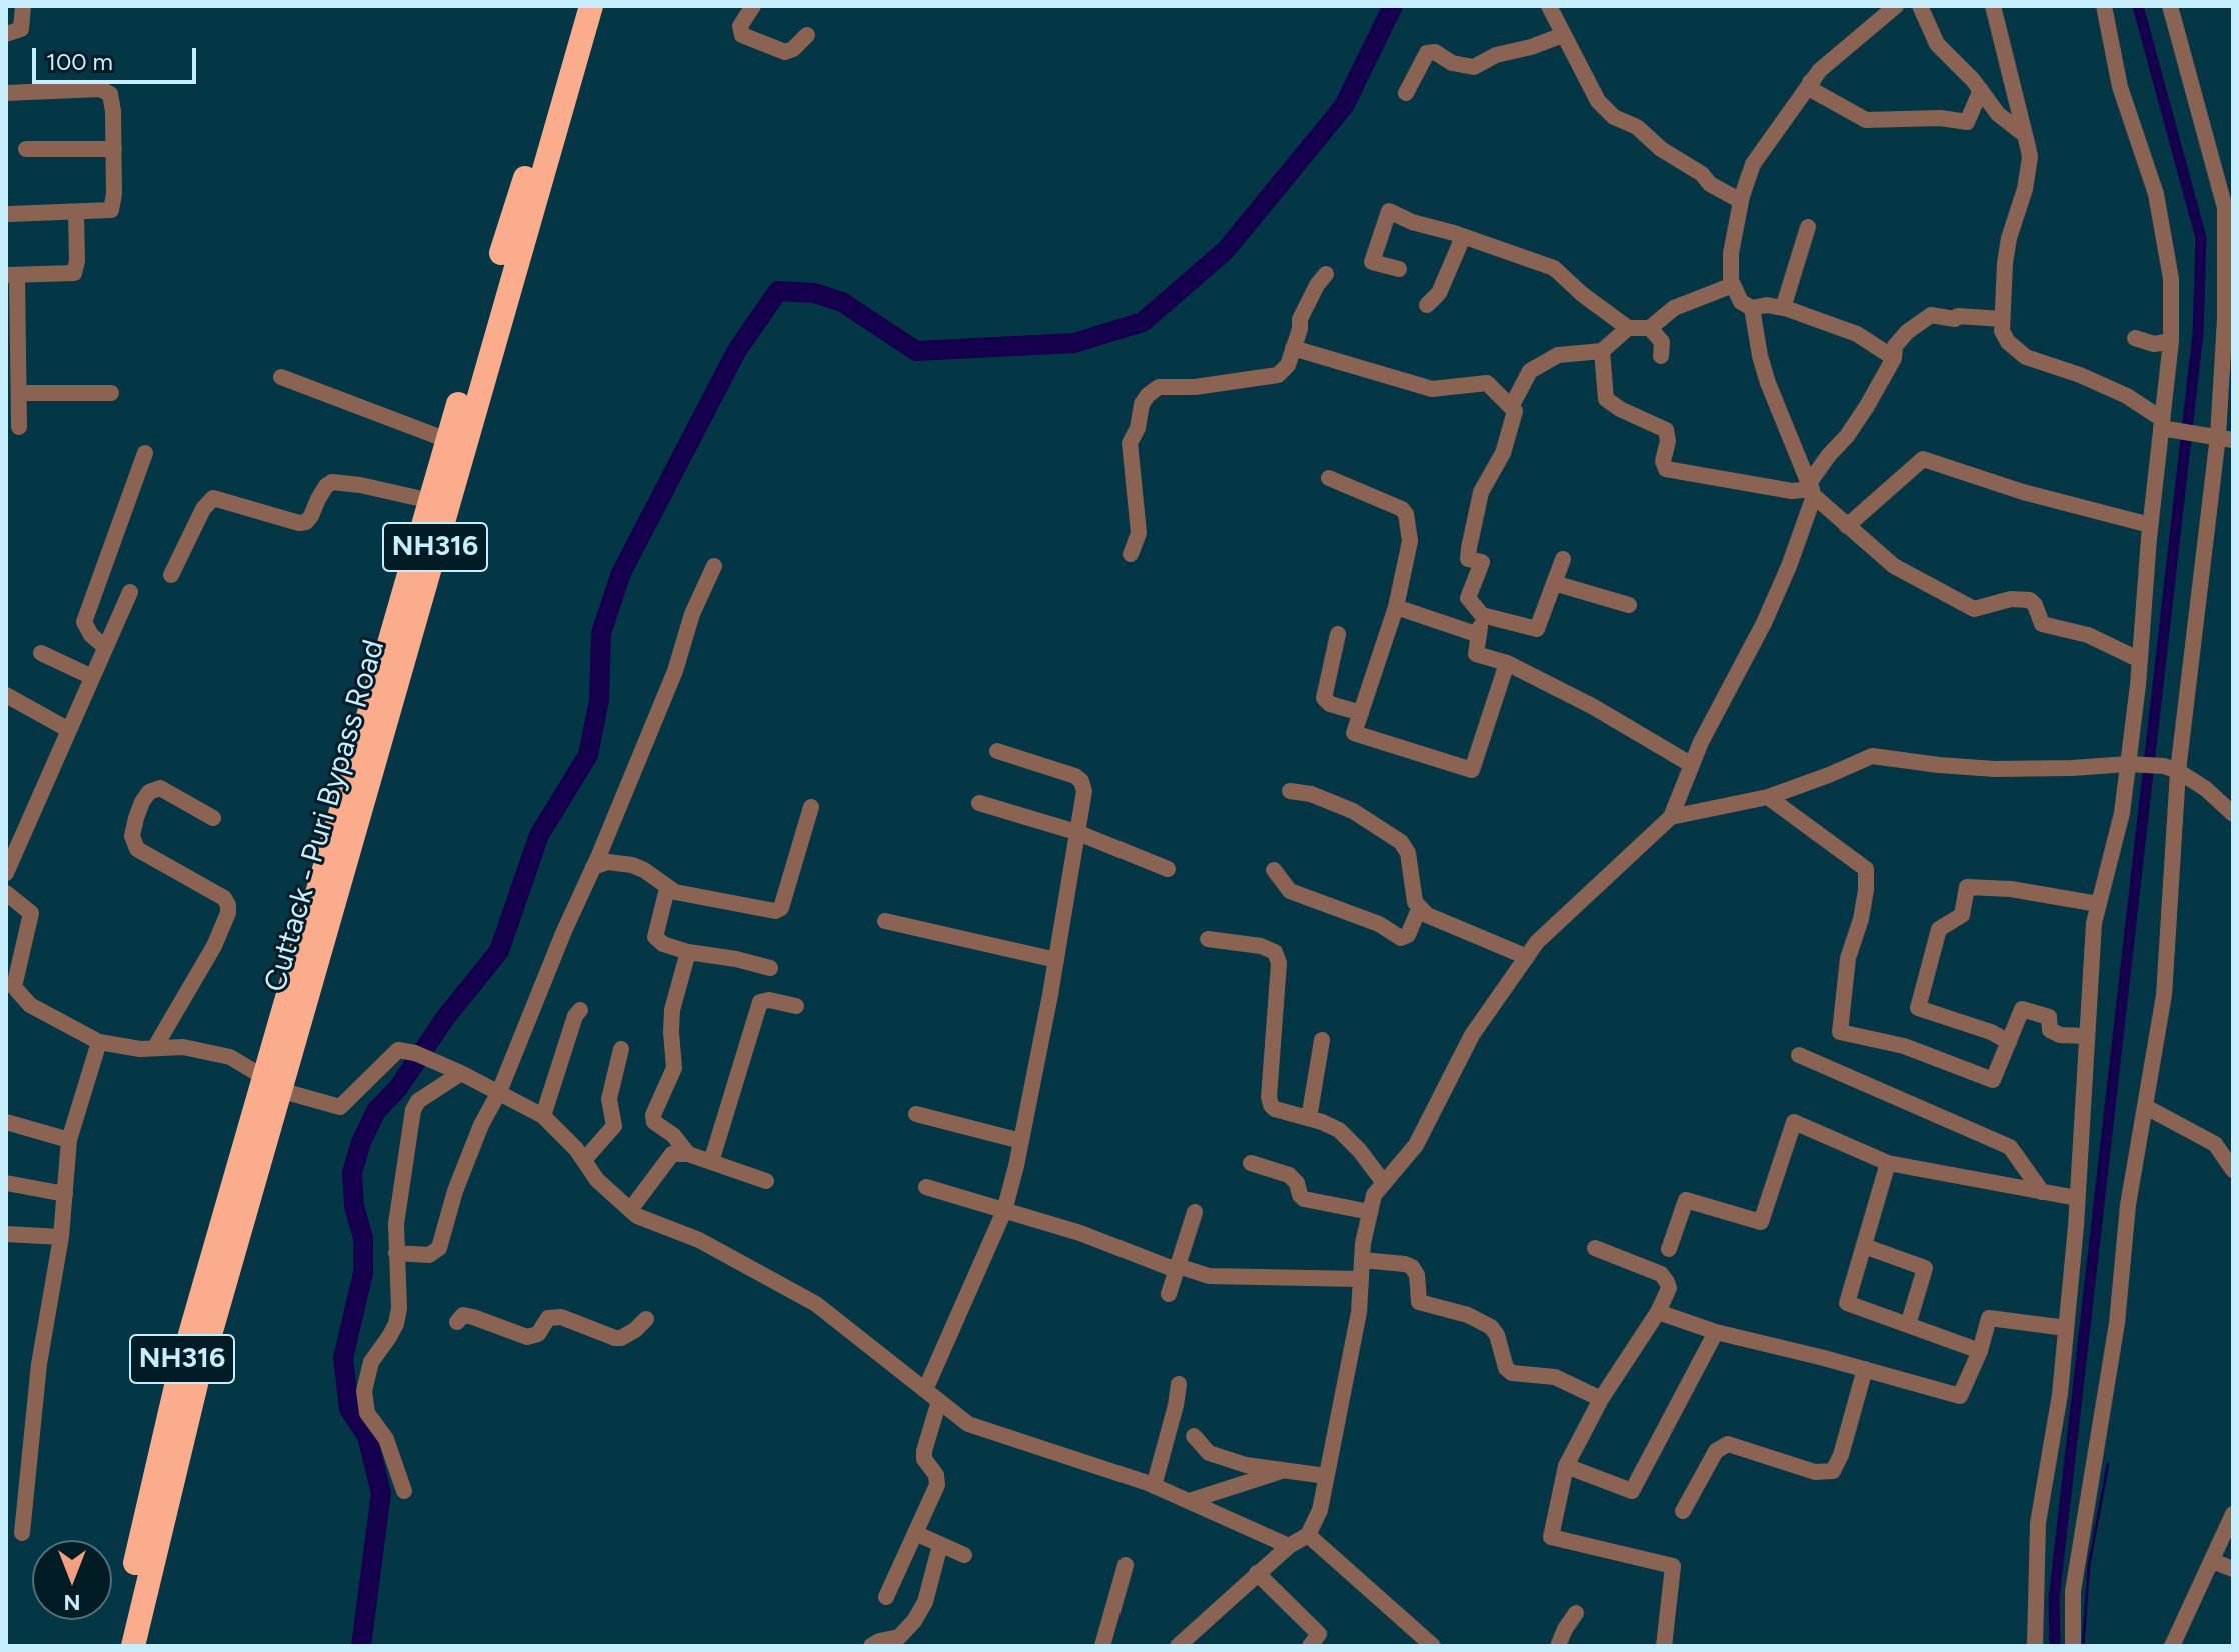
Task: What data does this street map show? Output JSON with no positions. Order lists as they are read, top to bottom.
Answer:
{
  "streets": {
    "highway": ["NH316", "Cuttack - Puri Bypass Road"]
  },
  "scale_bar": "100 m",
  "north": "bottom"
}
